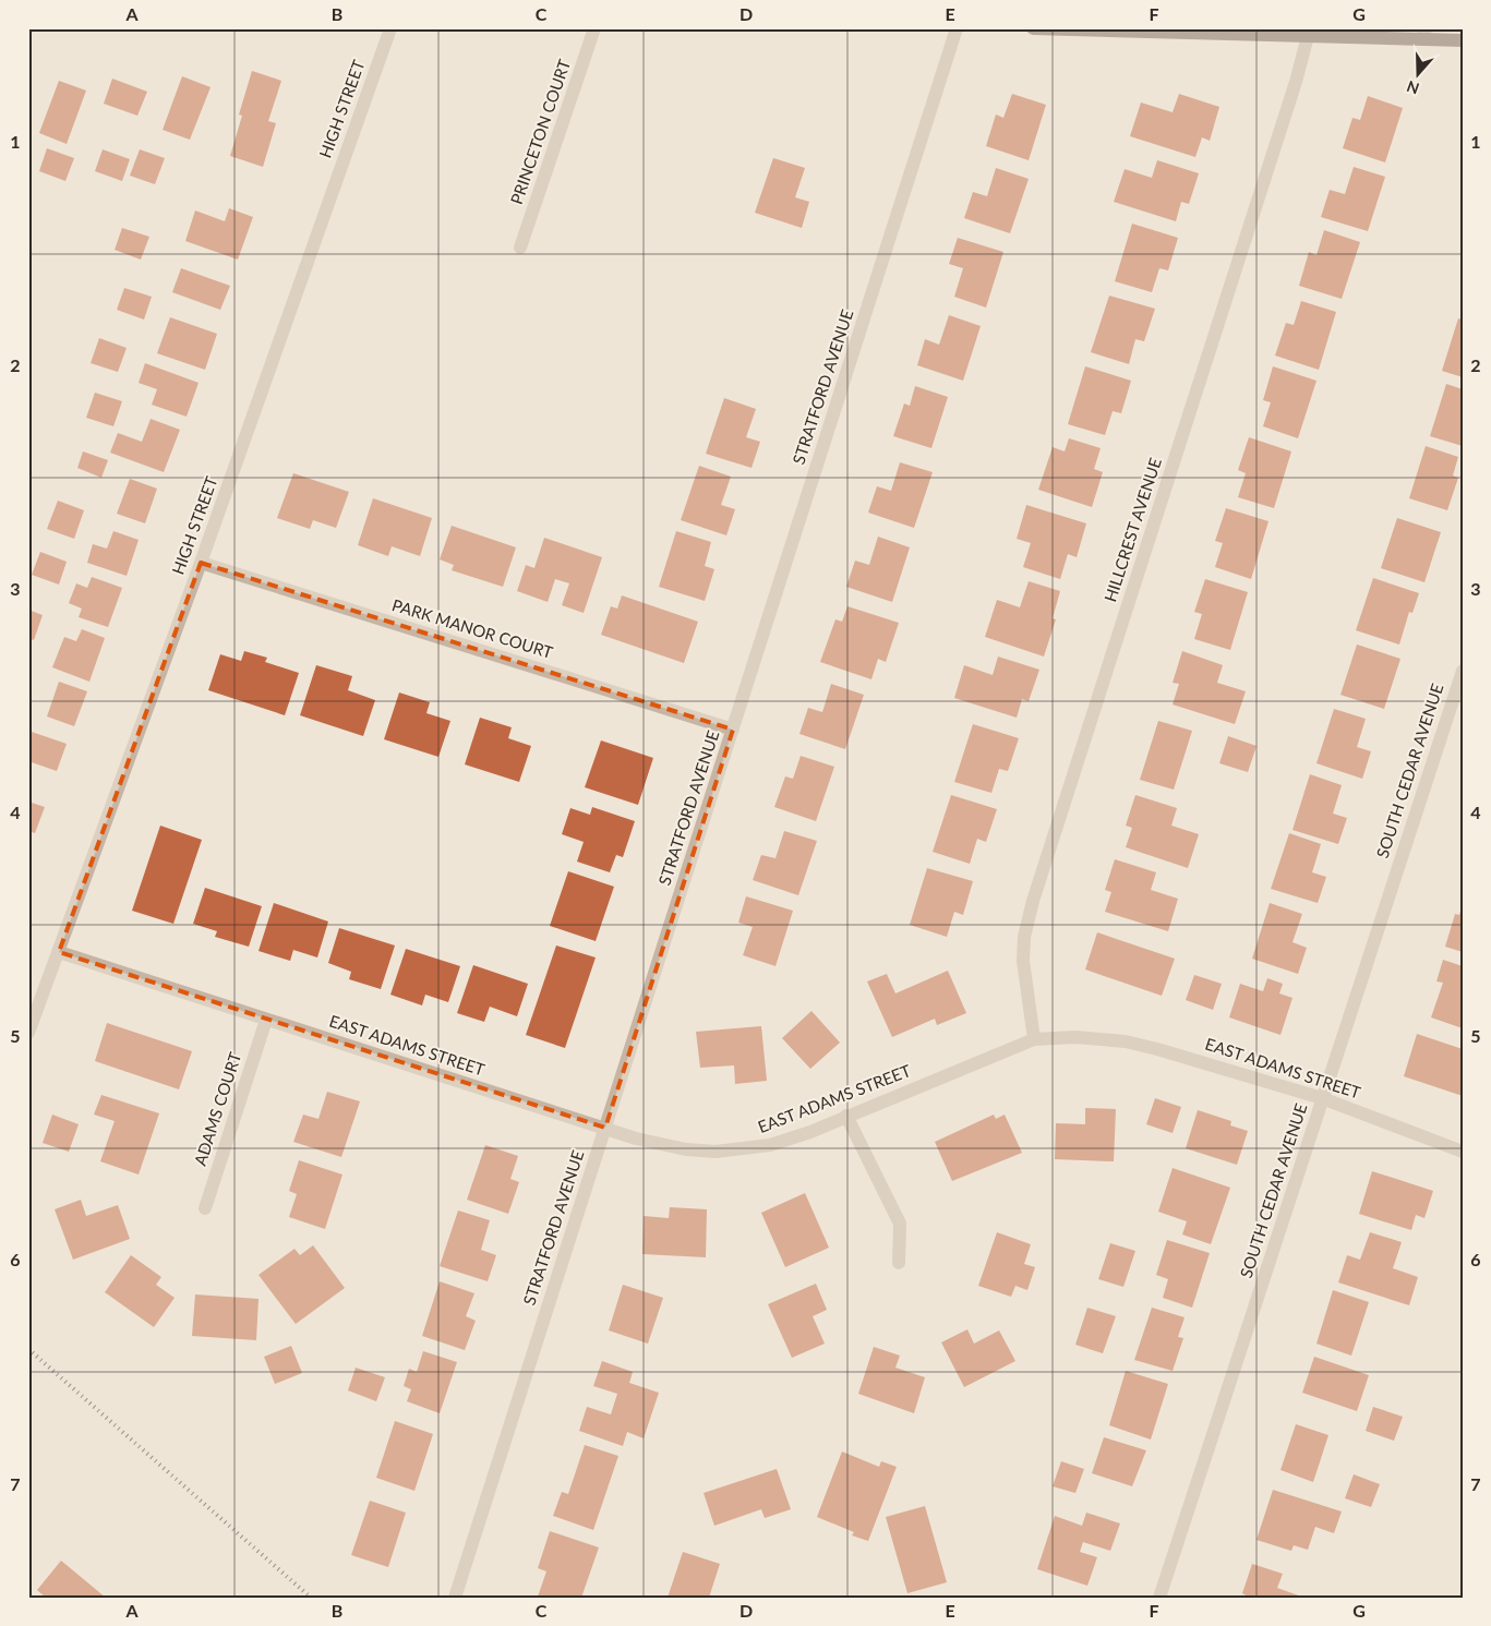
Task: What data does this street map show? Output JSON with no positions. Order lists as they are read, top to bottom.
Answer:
{
  "streets": {
    "street": [
      "HIGH STREET",
      "PRINCETON COURT",
      "STRATFORD AVENUE",
      "HILLCREST AVENUE",
      "PARK MANOR COURT",
      "SOUTH CEDAR AVENUE",
      "EAST ADAMS STREET",
      "ADAMS COURT"
    ]
  },
  "crossings": [
    ["HIGH STREET", "PARK MANOR COURT"],
    ["HIGH STREET", "EAST ADAMS STREET"],
    ["STRATFORD AVENUE", "PARK MANOR COURT"],
    ["STRATFORD AVENUE", "EAST ADAMS STREET"],
    ["HILLCREST AVENUE", "EAST ADAMS STREET"],
    ["SOUTH CEDAR AVENUE", "EAST ADAMS STREET"],
    ["EAST ADAMS STREET", "ADAMS COURT"]
  ],
  "north": "bottom",
  "grid": {
    "columns": [
      "A",
      "B",
      "C",
      "D",
      "E",
      "F",
      "G"
    ],
    "rows": [
      "1",
      "2",
      "3",
      "4",
      "5",
      "6",
      "7"
    ]
  }
}
